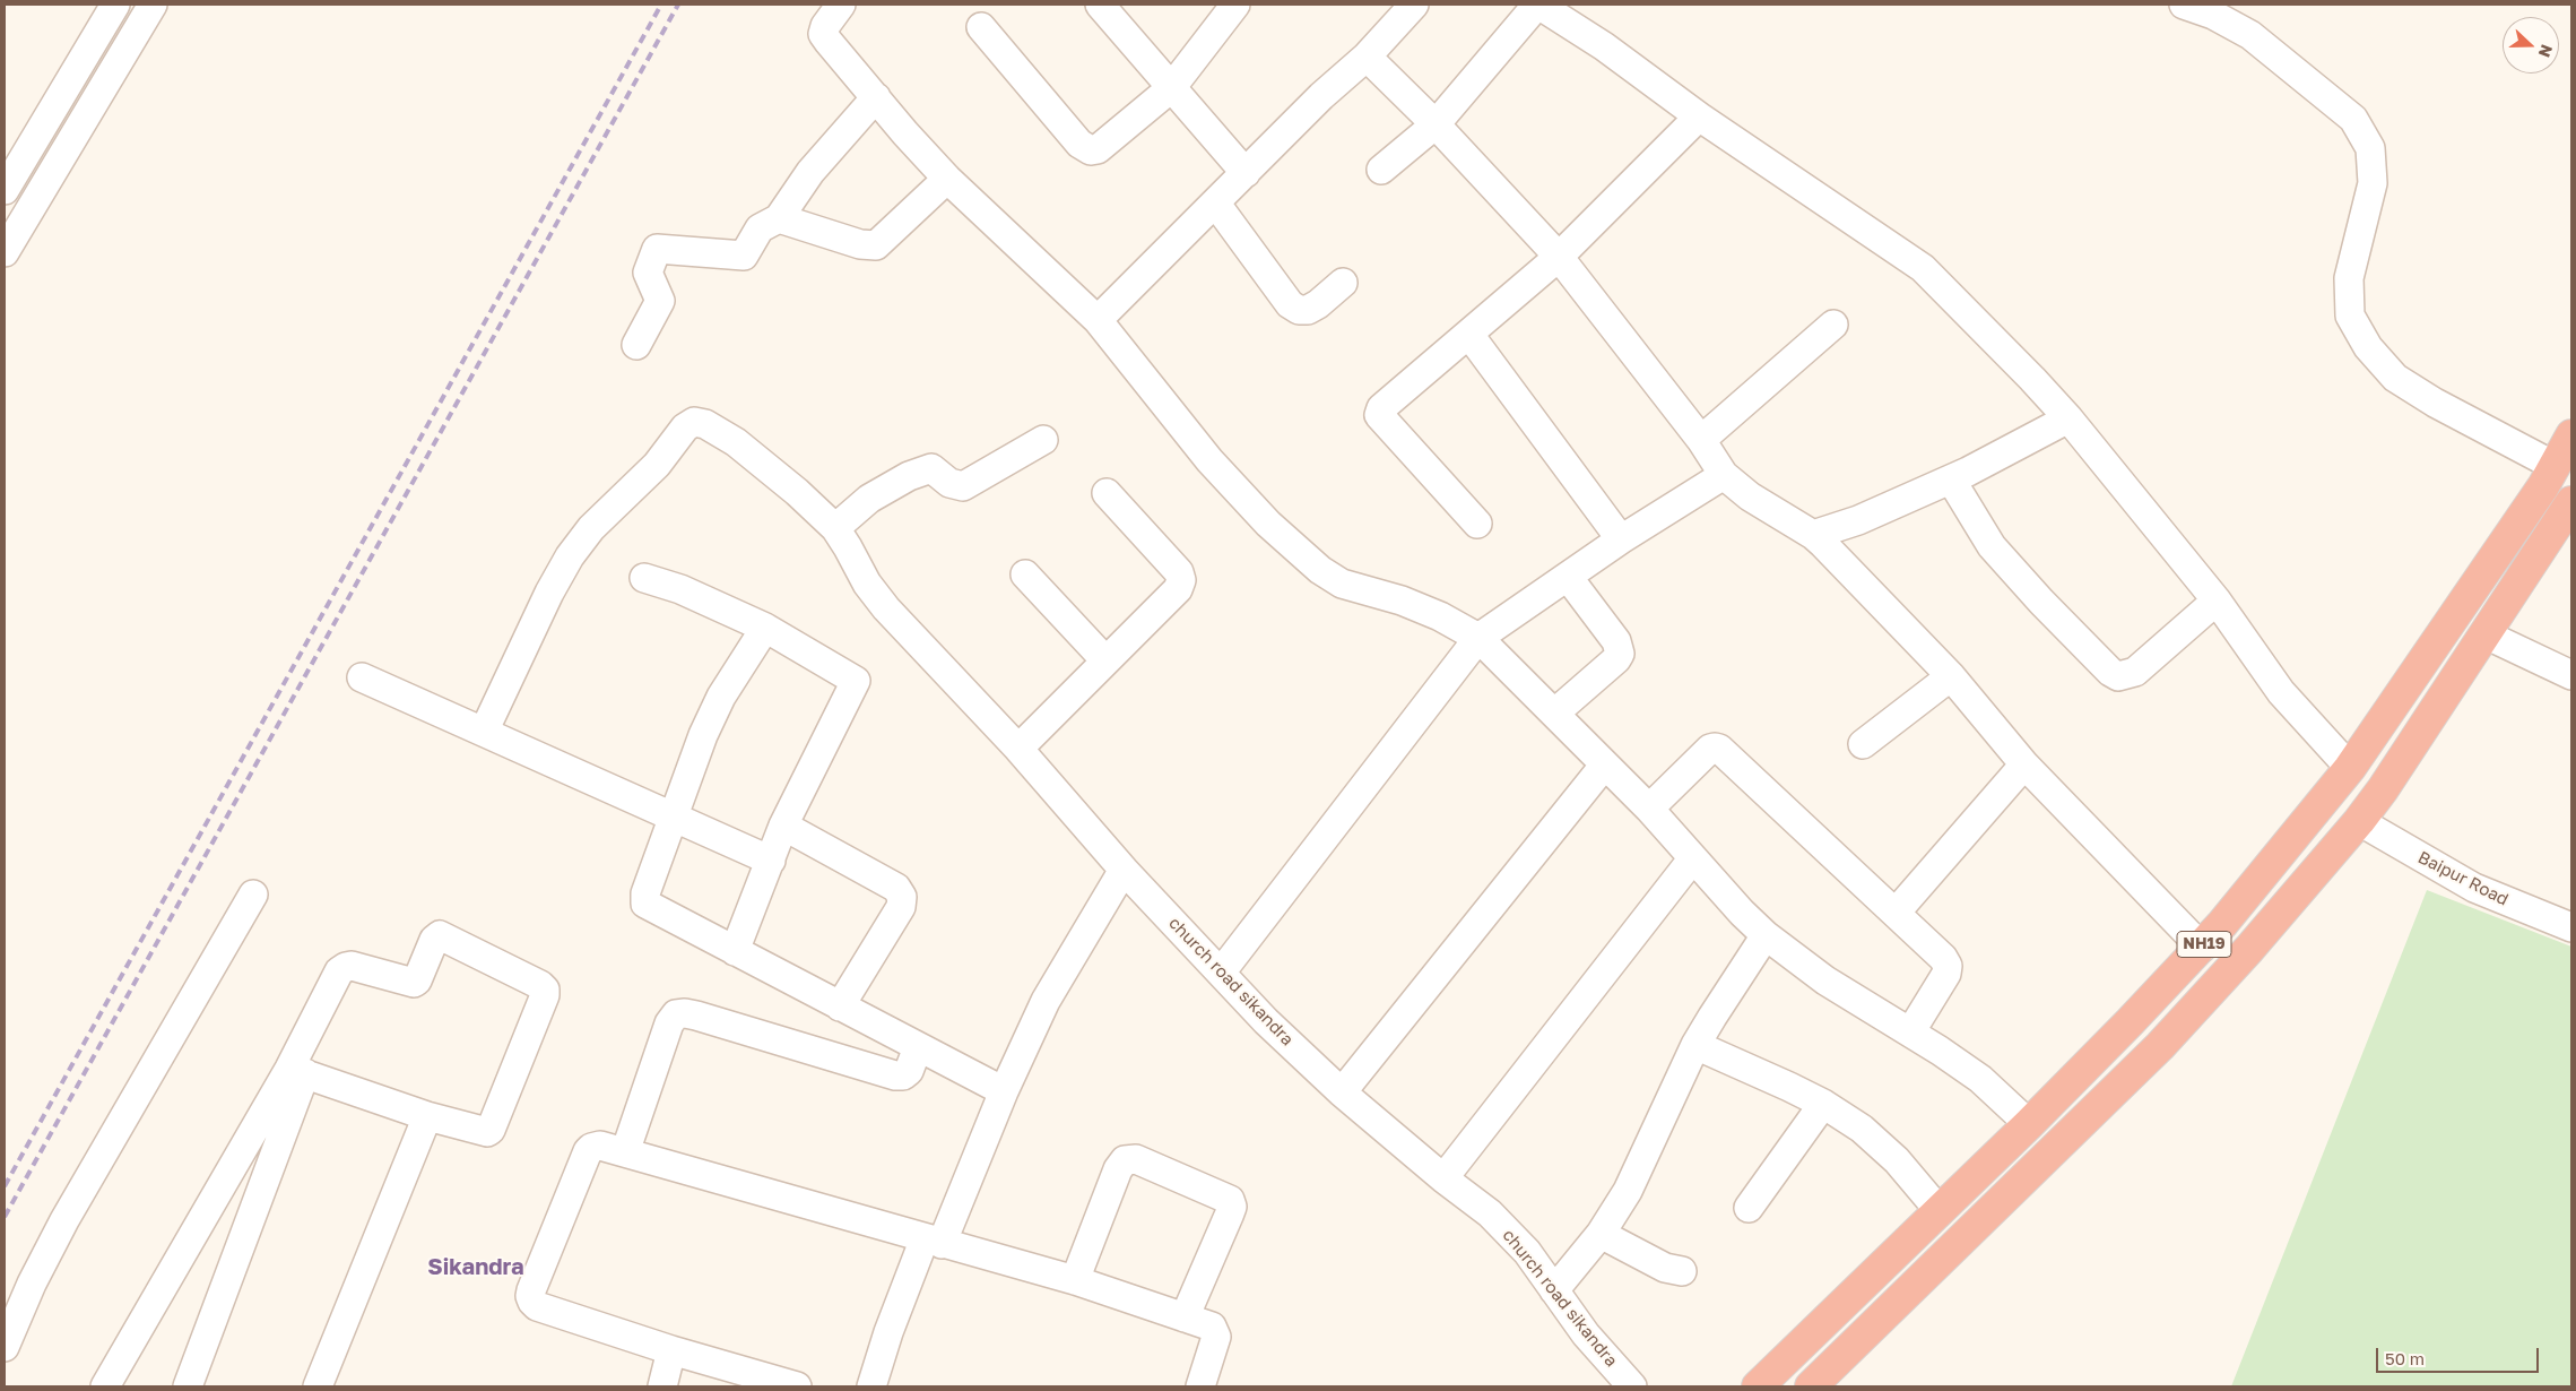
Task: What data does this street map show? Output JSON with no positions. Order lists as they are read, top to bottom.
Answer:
{
  "streets": {
    "highway": ["NH19"],
    "street": ["Baipur Road", "church road sikandra"]
  },
  "crossings": [
    ["Baipur Road", "NH19"]
  ],
  "districts": ["Sikandra"],
  "scale_bar": "50 m",
  "north": "right"
}
